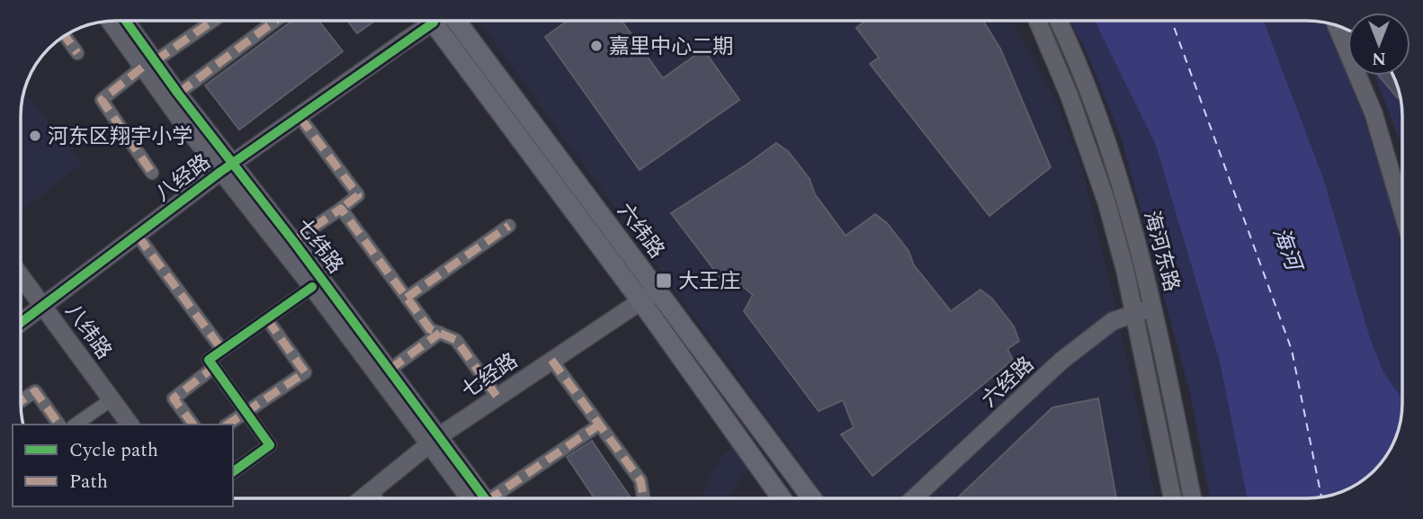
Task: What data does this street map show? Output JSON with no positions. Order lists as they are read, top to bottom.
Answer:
{
  "streets": {
    "main road": ["六纬路"],
    "street": [
      "八经路",
      "七纬路",
      "海河东路",
      "八纬路",
      "七经路",
      "六经路"
    ]
  },
  "crossings": [
    ["八经路", "七纬路"],
    ["八经路", "八纬路"],
    ["六纬路", "七经路"],
    ["七纬路", "七经路"],
    ["海河东路", "六经路"]
  ],
  "water": ["海河"],
  "places": {
    "other": ["嘉里中心二期", "河东区翔宇小学"],
    "transit": ["大王庄"]
  },
  "legend": ["Cycle path", "Path"],
  "north": "bottom"
}
